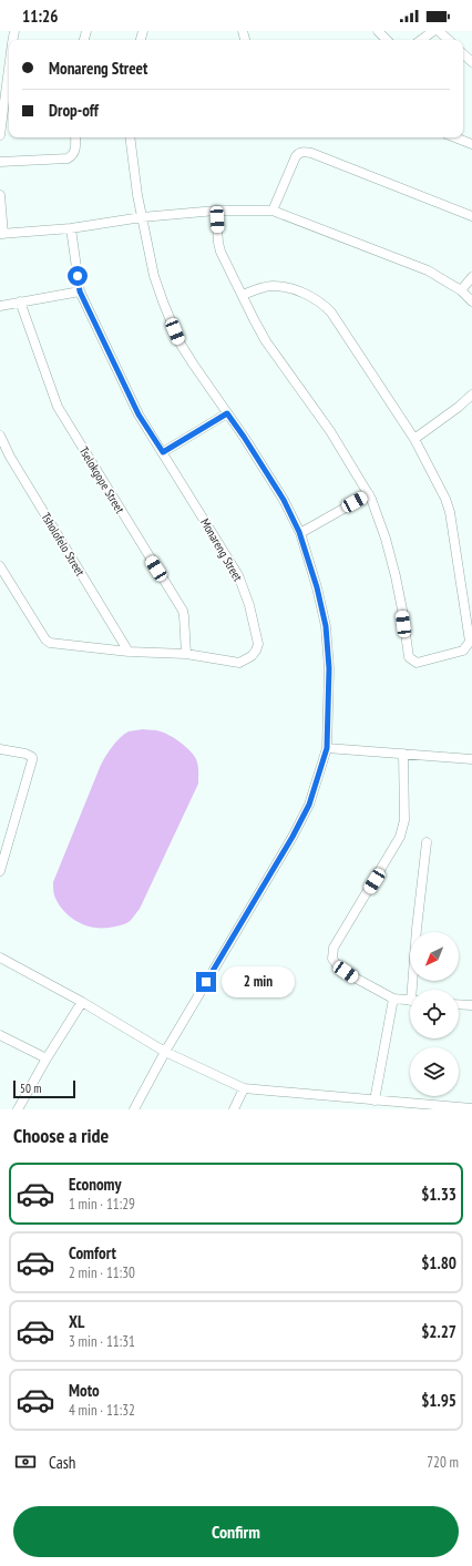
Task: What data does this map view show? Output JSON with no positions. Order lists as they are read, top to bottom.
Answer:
{
  "streets": {
    "street": ["Tselokgope Street", "Tsholofelo Street", "Monareng Street"]
  },
  "crossings": [
    ["Tselokgope Street", "Monareng Street"],
    ["Tsholofelo Street", "Monareng Street"]
  ],
  "scale_bar": "50 m",
  "north": "bottom left",
  "page": {
    "status": "11:26",
    "banner": ["Monareng Street", "Drop-off"],
    "bubble": "2 min",
    "scale": "50 m",
    "heading": "Choose a ride",
    "list": [
      {
        "name": "Economy",
        "note": "1 min · 11:29",
        "value": "$1.33"
      },
      {
        "name": "Comfort",
        "note": "2 min · 11:30",
        "value": "$1.80"
      },
      {
        "name": "XL",
        "note": "3 min · 11:31",
        "value": "$2.27"
      },
      {
        "name": "Moto",
        "note": "4 min · 11:32",
        "value": "$1.95"
      }
    ],
    "pay": ["Cash", "720 m"],
    "buttons": "Confirm"
  }
}
